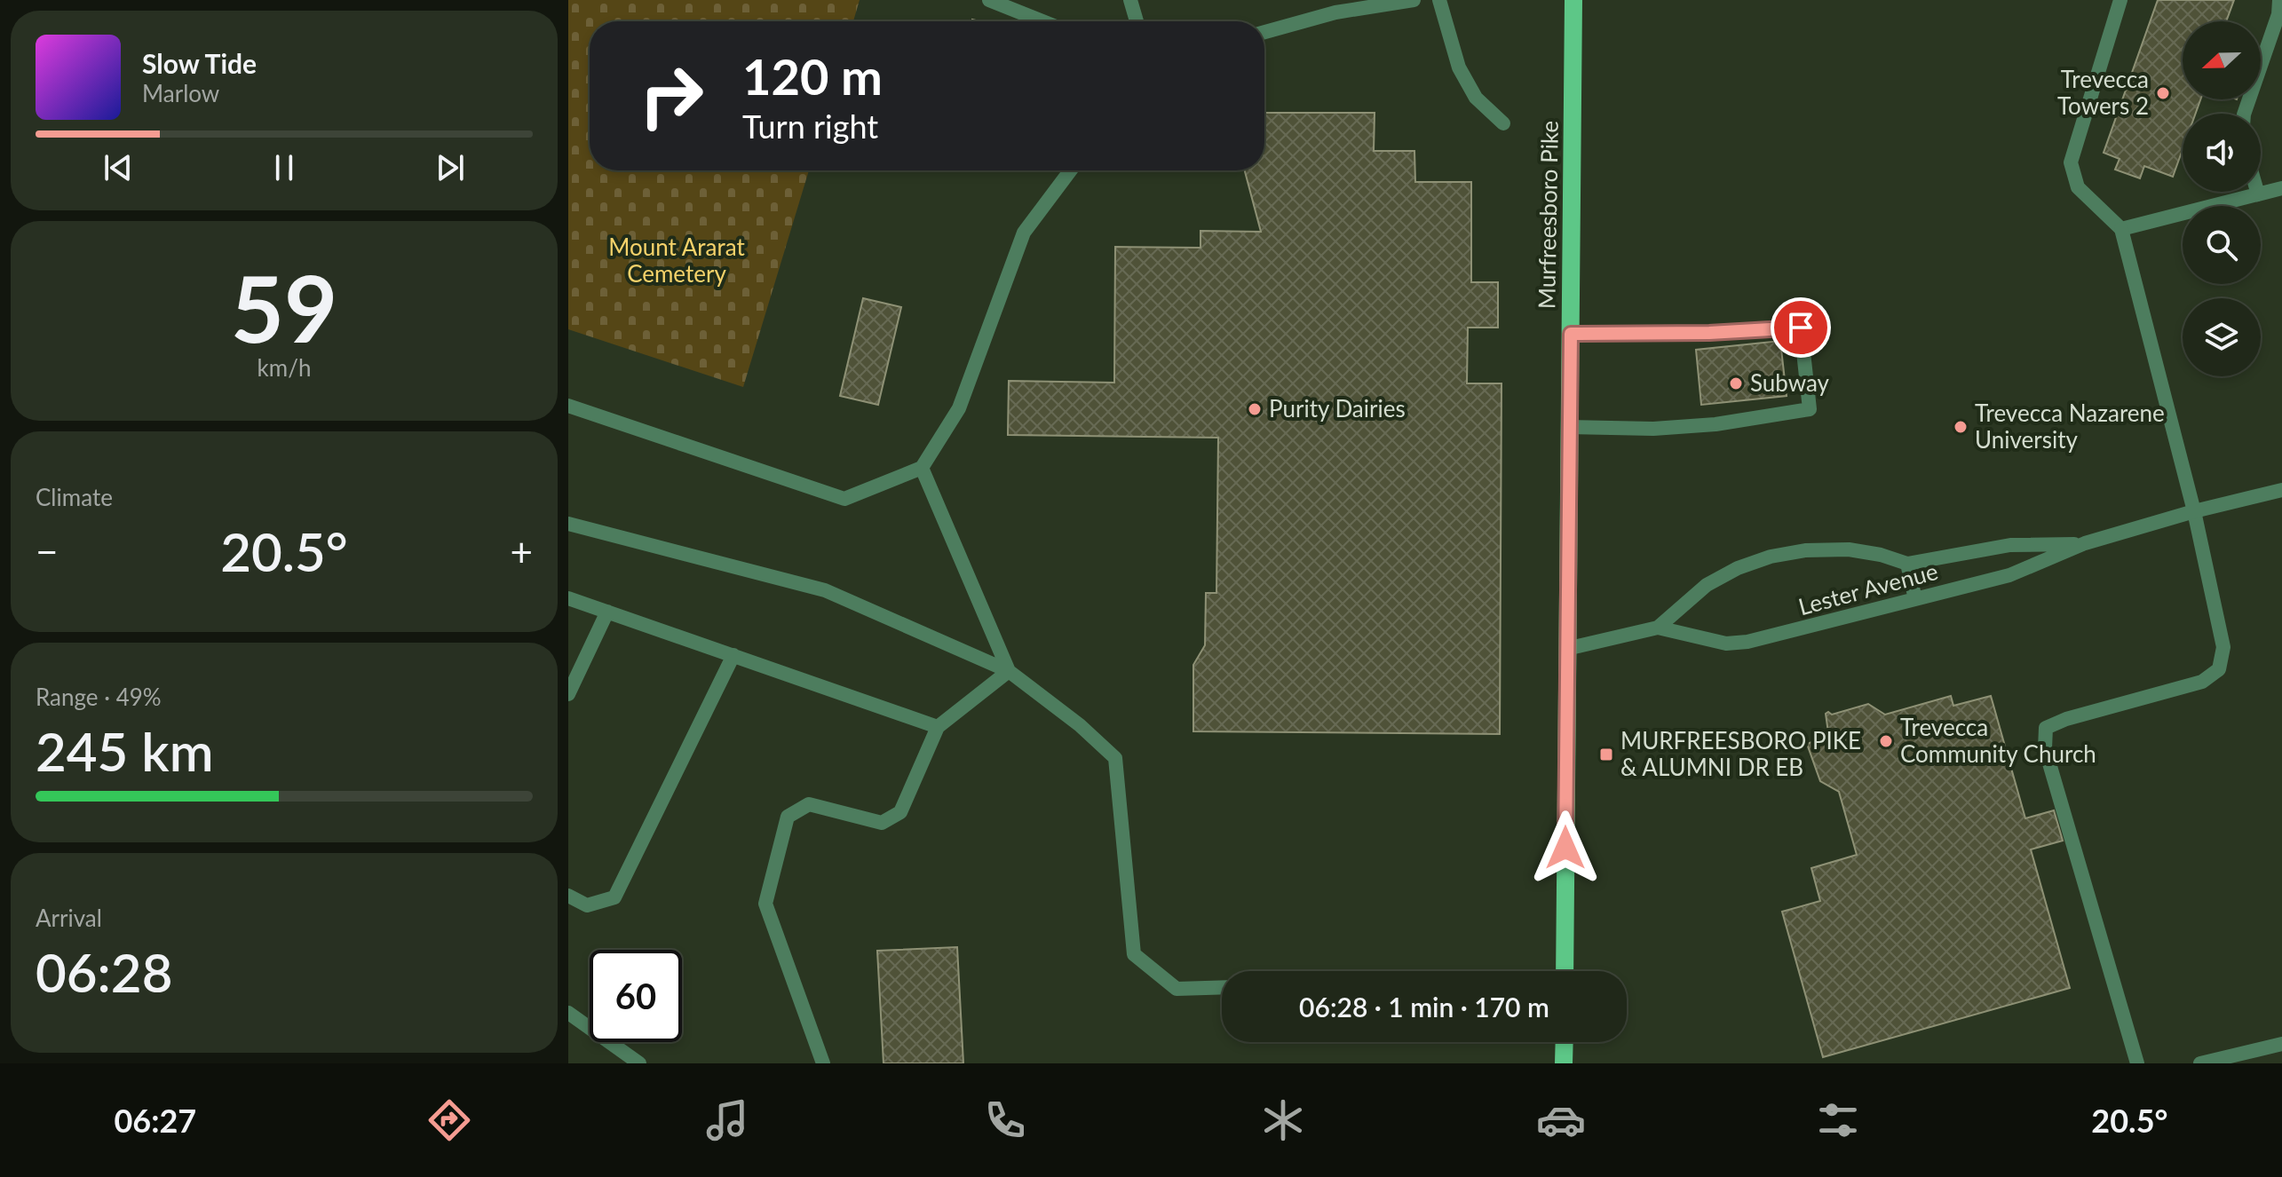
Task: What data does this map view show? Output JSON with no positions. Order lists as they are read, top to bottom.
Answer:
{
  "streets": {
    "main road": ["Murfreesboro Pike"],
    "street": ["Lester Avenue"]
  },
  "crossings": [
    ["Murfreesboro Pike", "Lester Avenue"]
  ],
  "parks": ["Mount Ararat Cemetery"],
  "places": {
    "other": [
      "Trevecca Towers 2",
      "Subway",
      "Purity Dairies",
      "Trevecca Nazarene University",
      "Trevecca Community Church"
    ],
    "transit": ["MURFREESBORO PIKE & ALUMNI DR EB"]
  },
  "north": "left",
  "page": {
    "turn": ["120 m", "Turn right"],
    "song": ["Slow Tide", "Marlow"],
    "tile": [
      ["59", "km/h"],
      "Climate",
      ["Range · 49%", "245 km"],
      ["Arrival", "06:28"]
    ],
    "heat": ["−", "20.5°", "+"],
    "limit": "60",
    "trip": "06:28 · 1 min · 170 m",
    "tabs": ["06:27", "20.5°"]
  }
}
